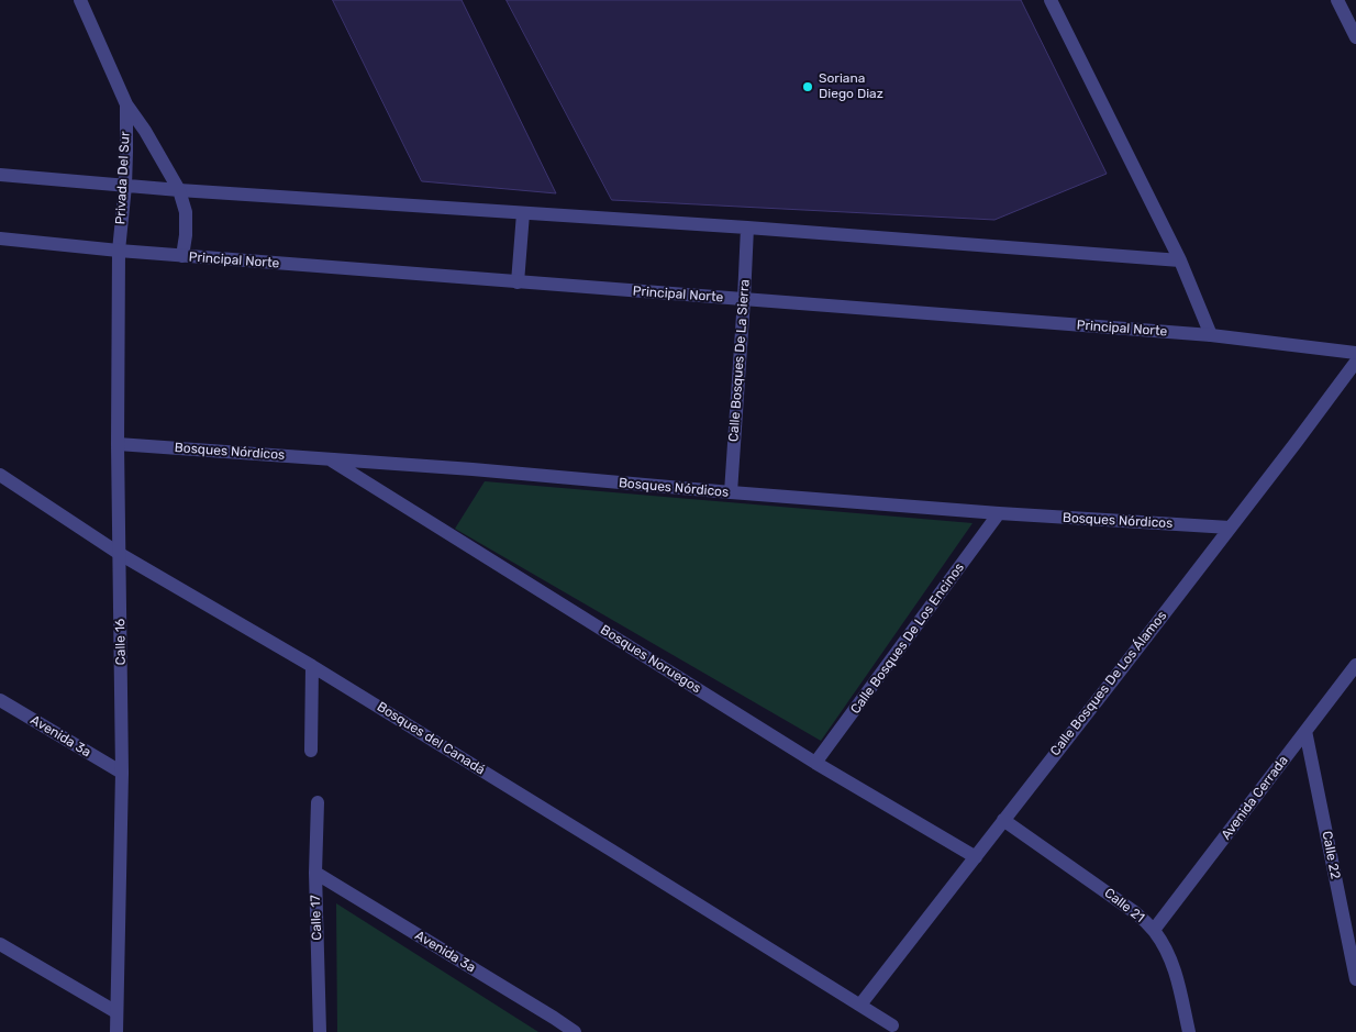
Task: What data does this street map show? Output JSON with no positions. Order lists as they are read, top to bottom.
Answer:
{
  "streets": {
    "street": [
      "Privada Del Sur",
      "Principal Norte",
      "Calle Bosques De La Sierra",
      "Bosques Nórdicos",
      "Calle Bosques De Los Encinos",
      "Calle 16",
      "Bosques Noruegos",
      "Calle Bosques De Los Álamos",
      "Avenida 3a",
      "Bosques del Canadá",
      "Avenida Cerrada",
      "Calle 22",
      "Calle 21",
      "Calle 17"
    ]
  },
  "crossings": [
    ["Privada Del Sur", "Principal Norte"],
    ["Privada Del Sur", "Calle 16"],
    ["Principal Norte", "Calle Bosques De La Sierra"],
    ["Principal Norte", "Calle 16"],
    ["Calle Bosques De La Sierra", "Bosques Nórdicos"],
    ["Bosques Nórdicos", "Calle Bosques De Los Encinos"],
    ["Bosques Nórdicos", "Calle 16"],
    ["Bosques Nórdicos", "Bosques Noruegos"],
    ["Bosques Nórdicos", "Calle Bosques De Los Álamos"],
    ["Calle Bosques De Los Encinos", "Bosques Noruegos"],
    ["Calle 16", "Avenida 3a"],
    ["Calle 16", "Bosques del Canadá"],
    ["Bosques Noruegos", "Calle Bosques De Los Álamos"],
    ["Calle Bosques De Los Álamos", "Bosques del Canadá"],
    ["Calle Bosques De Los Álamos", "Calle 21"],
    ["Avenida 3a", "Calle 17"],
    ["Avenida Cerrada", "Calle 22"],
    ["Avenida Cerrada", "Calle 21"]
  ],
  "places": ["Soriana Diego Diaz"]
}
